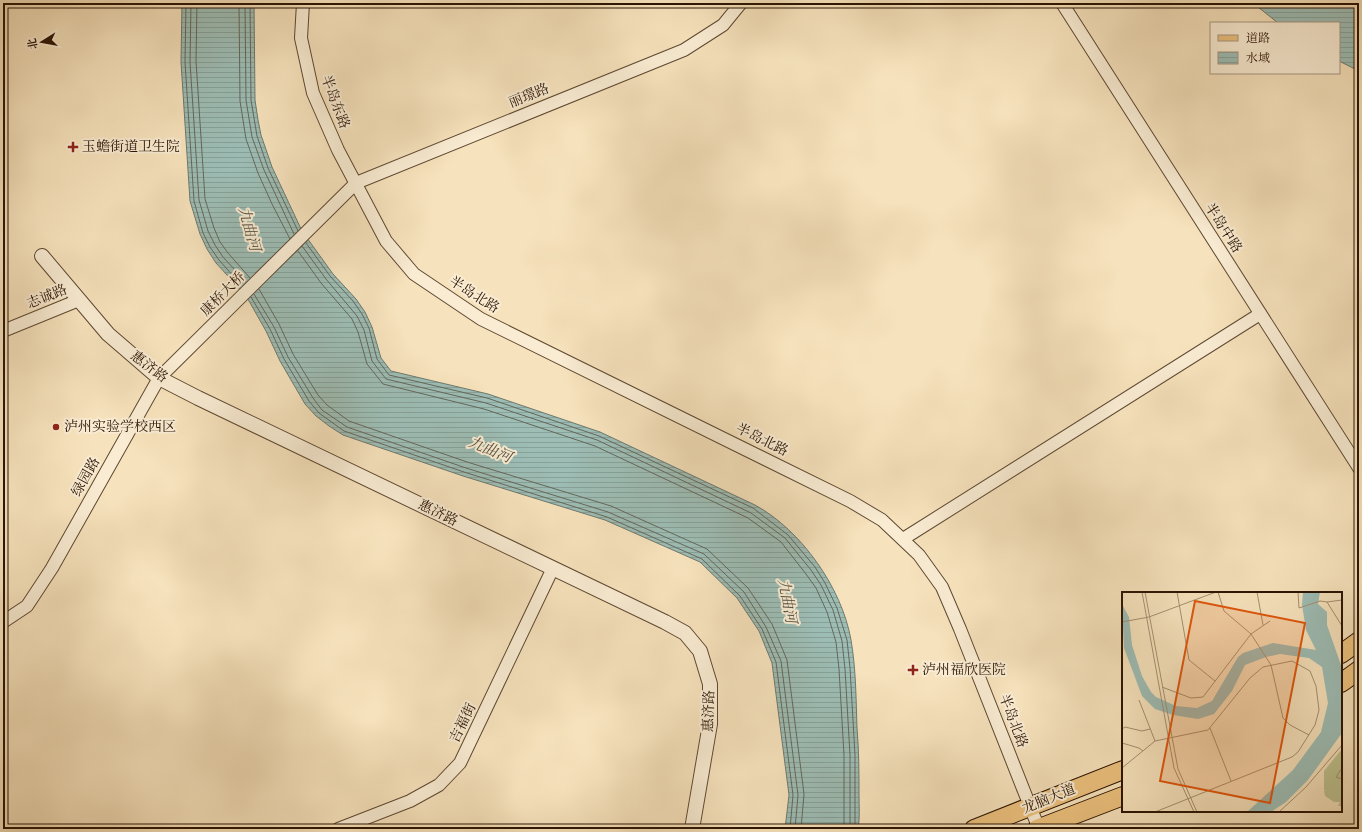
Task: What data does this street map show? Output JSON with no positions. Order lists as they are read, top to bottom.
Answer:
{
  "streets": {
    "main road": ["龙脑大道"],
    "street": [
      "丽璟路",
      "半岛东路",
      "半岛中路",
      "康桥大桥",
      "半岛北路",
      "志诚路",
      "惠济路",
      "绿园路",
      "吉福街"
    ]
  },
  "crossings": [
    ["丽璟路", "半岛东路"],
    ["丽璟路", "康桥大桥"],
    ["丽璟路", "半岛北路"],
    ["半岛东路", "半岛北路"],
    ["康桥大桥", "绿园路"],
    ["半岛北路", "龙脑大道"],
    ["志诚路", "惠济路"],
    ["惠济路", "绿园路"],
    ["惠济路", "吉福街"]
  ],
  "water": ["九曲河"],
  "places": {
    "health": ["玉蟾街道卫生院", "泸州福欣医院"],
    "other": ["泸州实验学校西区"]
  },
  "legend": ["道路", "水域"],
  "north": "left"
}
